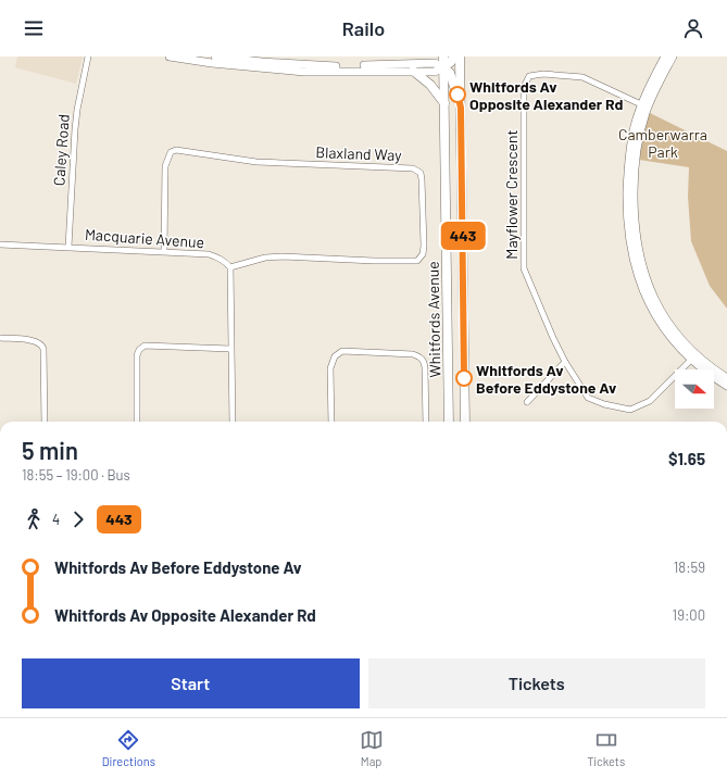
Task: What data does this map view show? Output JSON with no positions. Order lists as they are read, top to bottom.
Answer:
{
  "streets": {
    "main road": ["Whitfords Avenue"],
    "street": [
      "Caley Road",
      "Blaxland Way",
      "Mayflower Crescent",
      "Macquarie Avenue"
    ]
  },
  "crossings": [
    ["Caley Road", "Macquarie Avenue"],
    ["Blaxland Way", "Macquarie Avenue"]
  ],
  "parks": ["Camberwarra Park"],
  "places": ["Whitfords Av Opposite Alexander Rd", "Whitfords Av Before Eddystone Av"],
  "lines": ["bus line 443"],
  "north": "right",
  "page": {
    "header": "Railo",
    "on_map": "443",
    "heading": ["5 min", "18:55 – 19:00 · Bus", "$1.65"],
    "legs": ["4", "443"],
    "list": [
      {
        "name": "Whitfords Av Before Eddystone Av",
        "value": "18:59"
      },
      {
        "name": "Whitfords Av Opposite Alexander Rd",
        "value": "19:00"
      }
    ],
    "buttons": ["Start", "Tickets"],
    "tabs": ["Directions", "Map", "Tickets"]
  }
}
